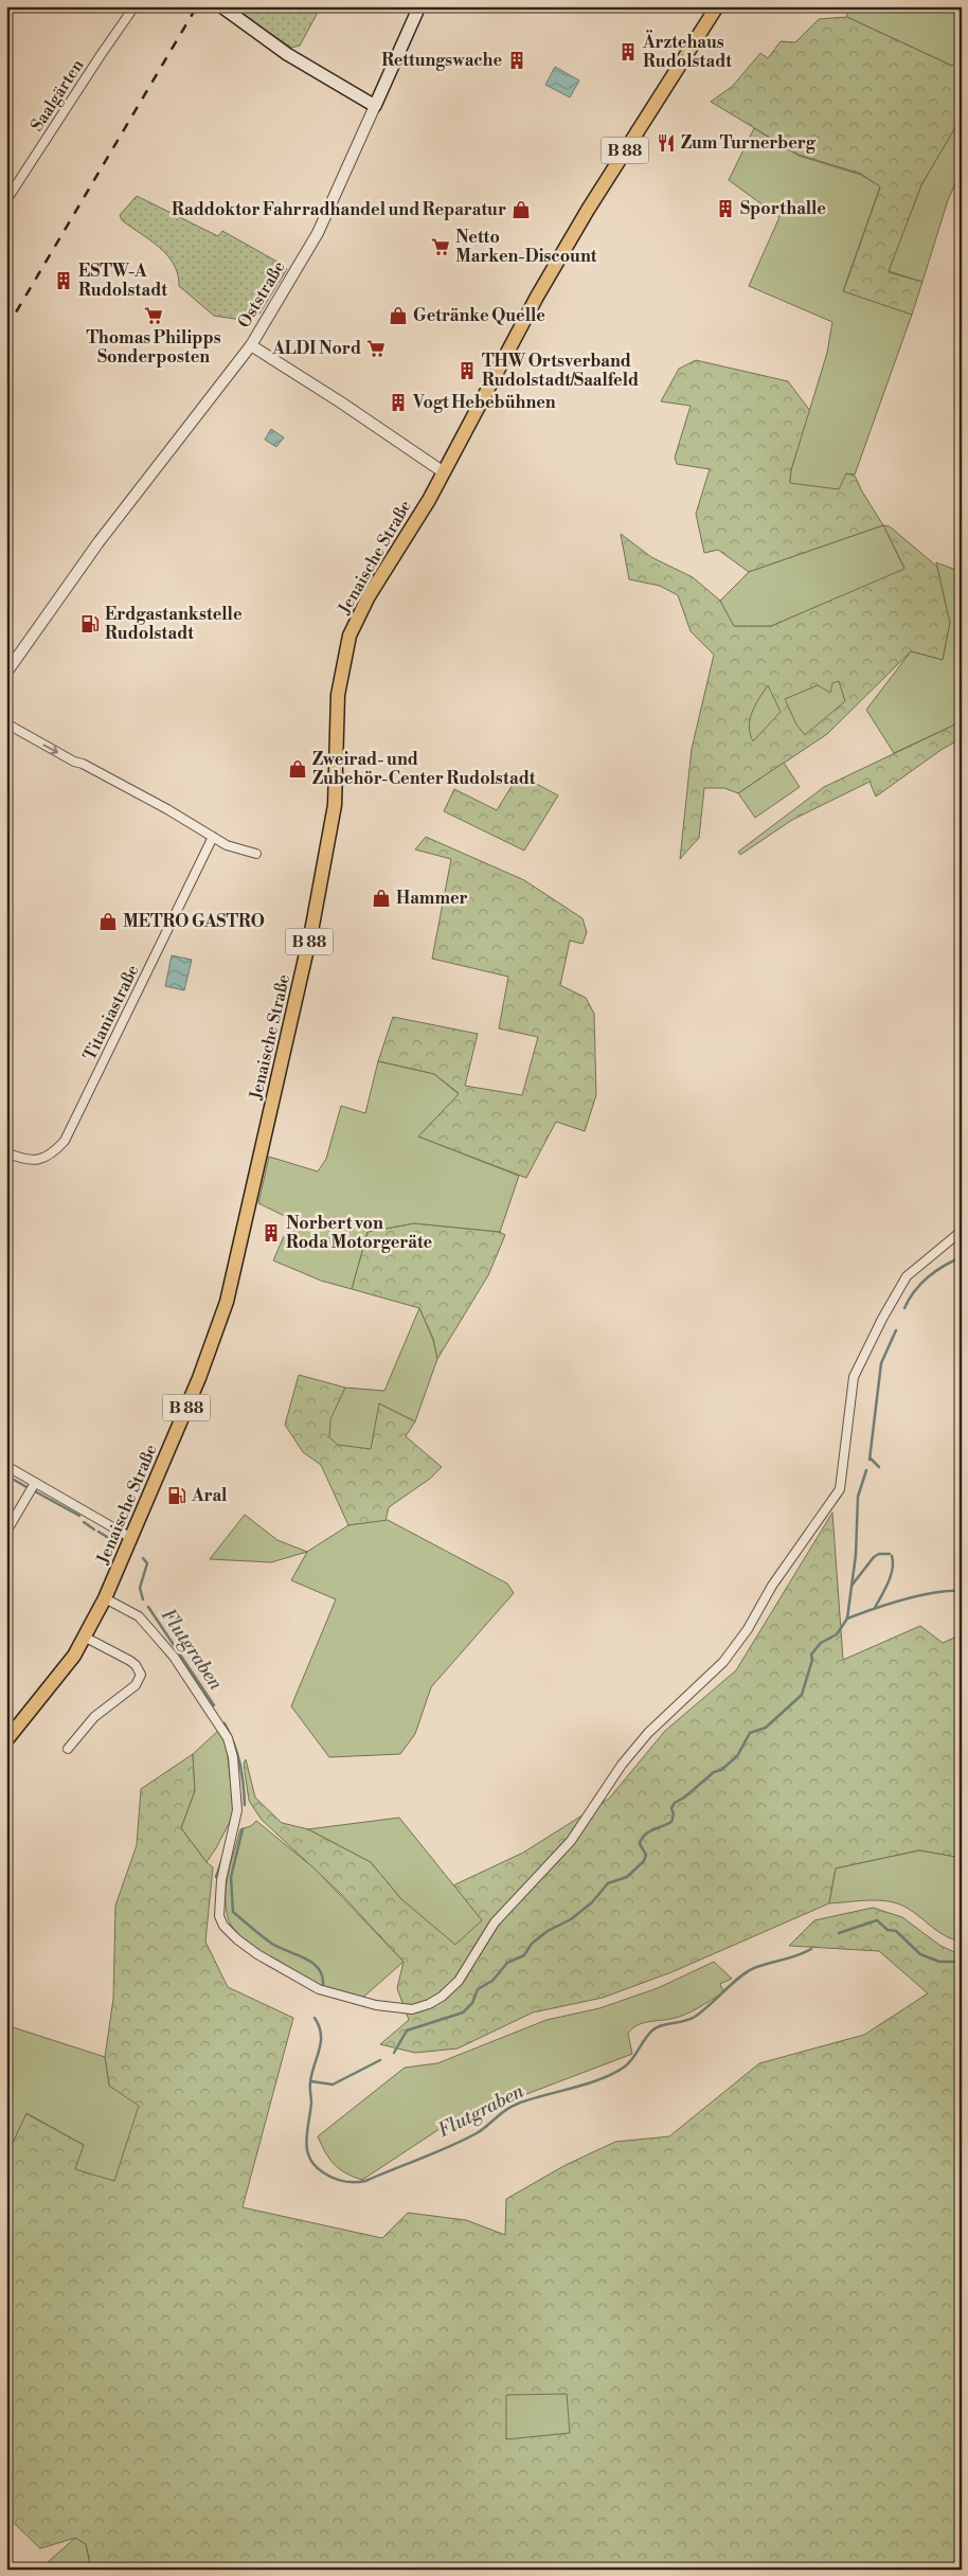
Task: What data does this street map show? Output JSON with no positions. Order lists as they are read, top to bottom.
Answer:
{
  "streets": {
    "main road": ["B 88", "Oststraße", "Jenaische Straße"],
    "street": ["Saalgärten", "Titaniastraße"]
  },
  "water": ["Flutgraben"],
  "places": {
    "building": [
      "Ärztehaus Rudolstadt",
      "Rettungswache",
      "Sporthalle",
      "ESTW-A Rudolstadt",
      "THW Ortsverband Rudolstadt/Saalfeld",
      "Vogt Hebebühnen",
      "Norbert von Roda Motorgeräte"
    ],
    "restaurant": ["Zum Turnerberg"],
    "shop": [
      "Raddoktor Fahrradhandel und Reparatur",
      "Getränke Quelle",
      "Zweirad- und Zubehör-Center Rudolstadt",
      "Hammer",
      "METRO GASTRO"
    ],
    "supermarket": ["Netto Marken-Discount", "Thomas Philipps Sonderposten", "ALDI Nord"],
    "fuel station": ["Erdgastankstelle Rudolstadt", "Aral"]
  }
}
